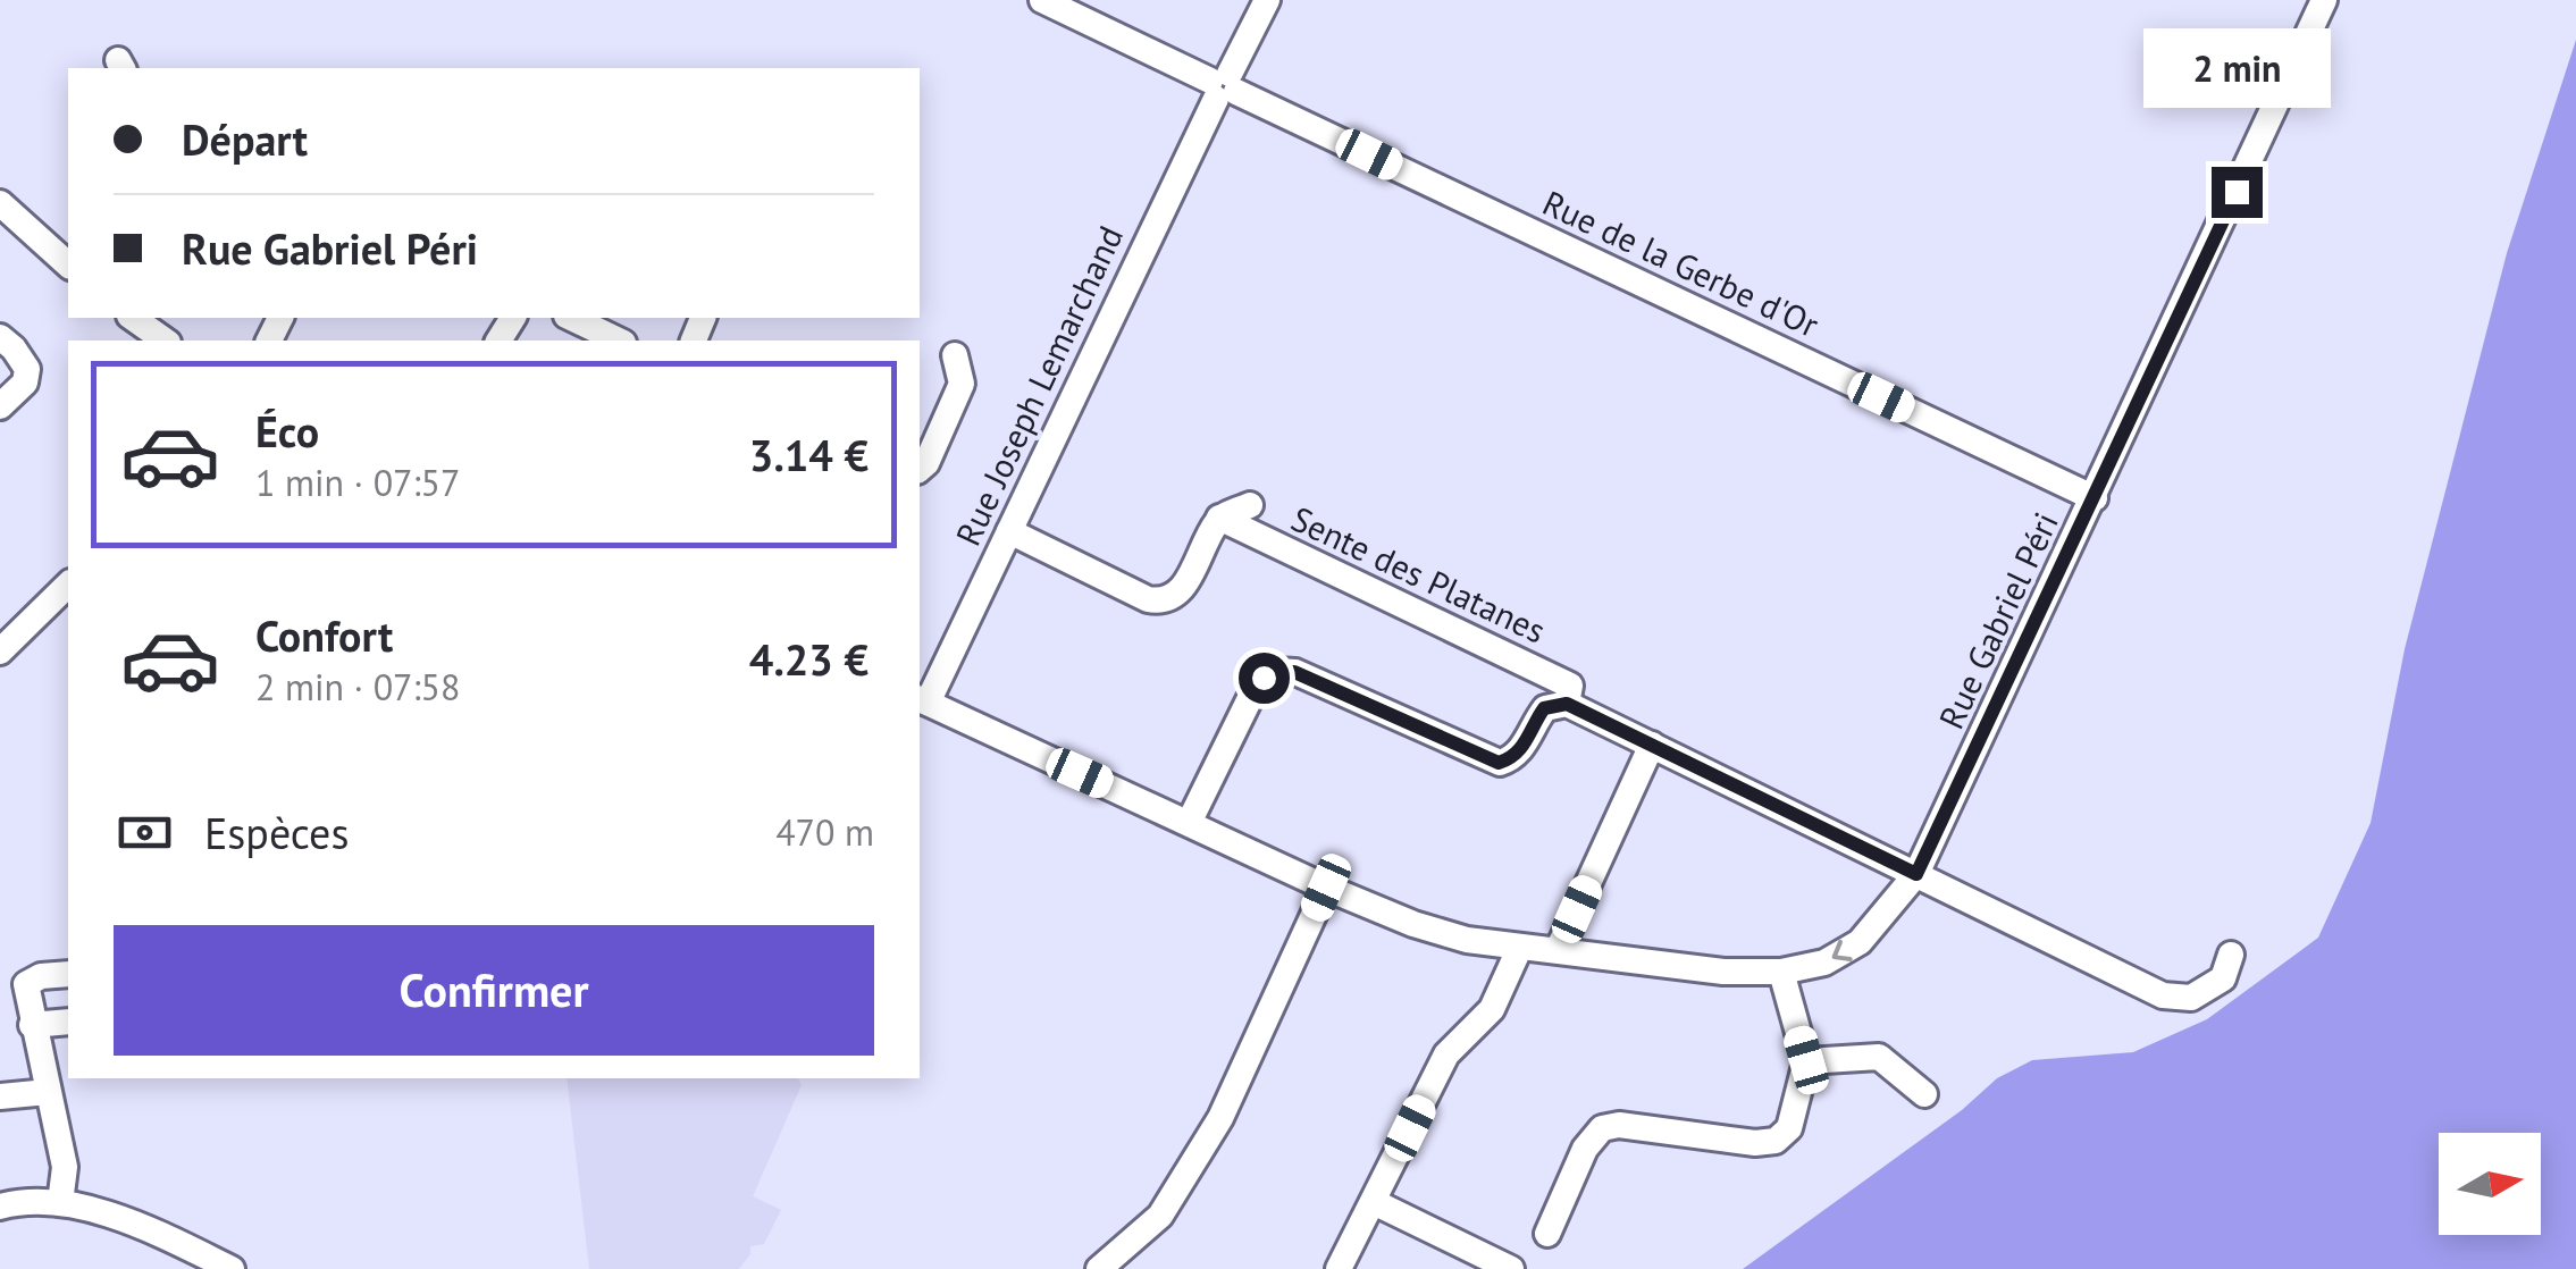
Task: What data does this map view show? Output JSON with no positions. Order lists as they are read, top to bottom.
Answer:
{
  "streets": {
    "street": [
      "Rue de la Gerbe d'Or",
      "Rue Joseph Lemarchand",
      "Sente des Platanes",
      "Rue Gabriel Péri"
    ]
  },
  "crossings": [
    ["Rue de la Gerbe d'Or", "Rue Joseph Lemarchand"],
    ["Rue de la Gerbe d'Or", "Rue Gabriel Péri"],
    ["Rue Joseph Lemarchand", "Rue Gabriel Péri"]
  ],
  "north": "right",
  "page": {
    "bubble": "2 min",
    "banner": ["Départ", "Rue Gabriel Péri"],
    "list": [
      {
        "name": "Éco",
        "note": "1 min · 07:57",
        "value": "3.14 €"
      },
      {
        "name": "Confort",
        "note": "2 min · 07:58",
        "value": "4.23 €"
      }
    ],
    "pay": ["Espèces", "470 m"],
    "buttons": "Confirmer"
  }
}
